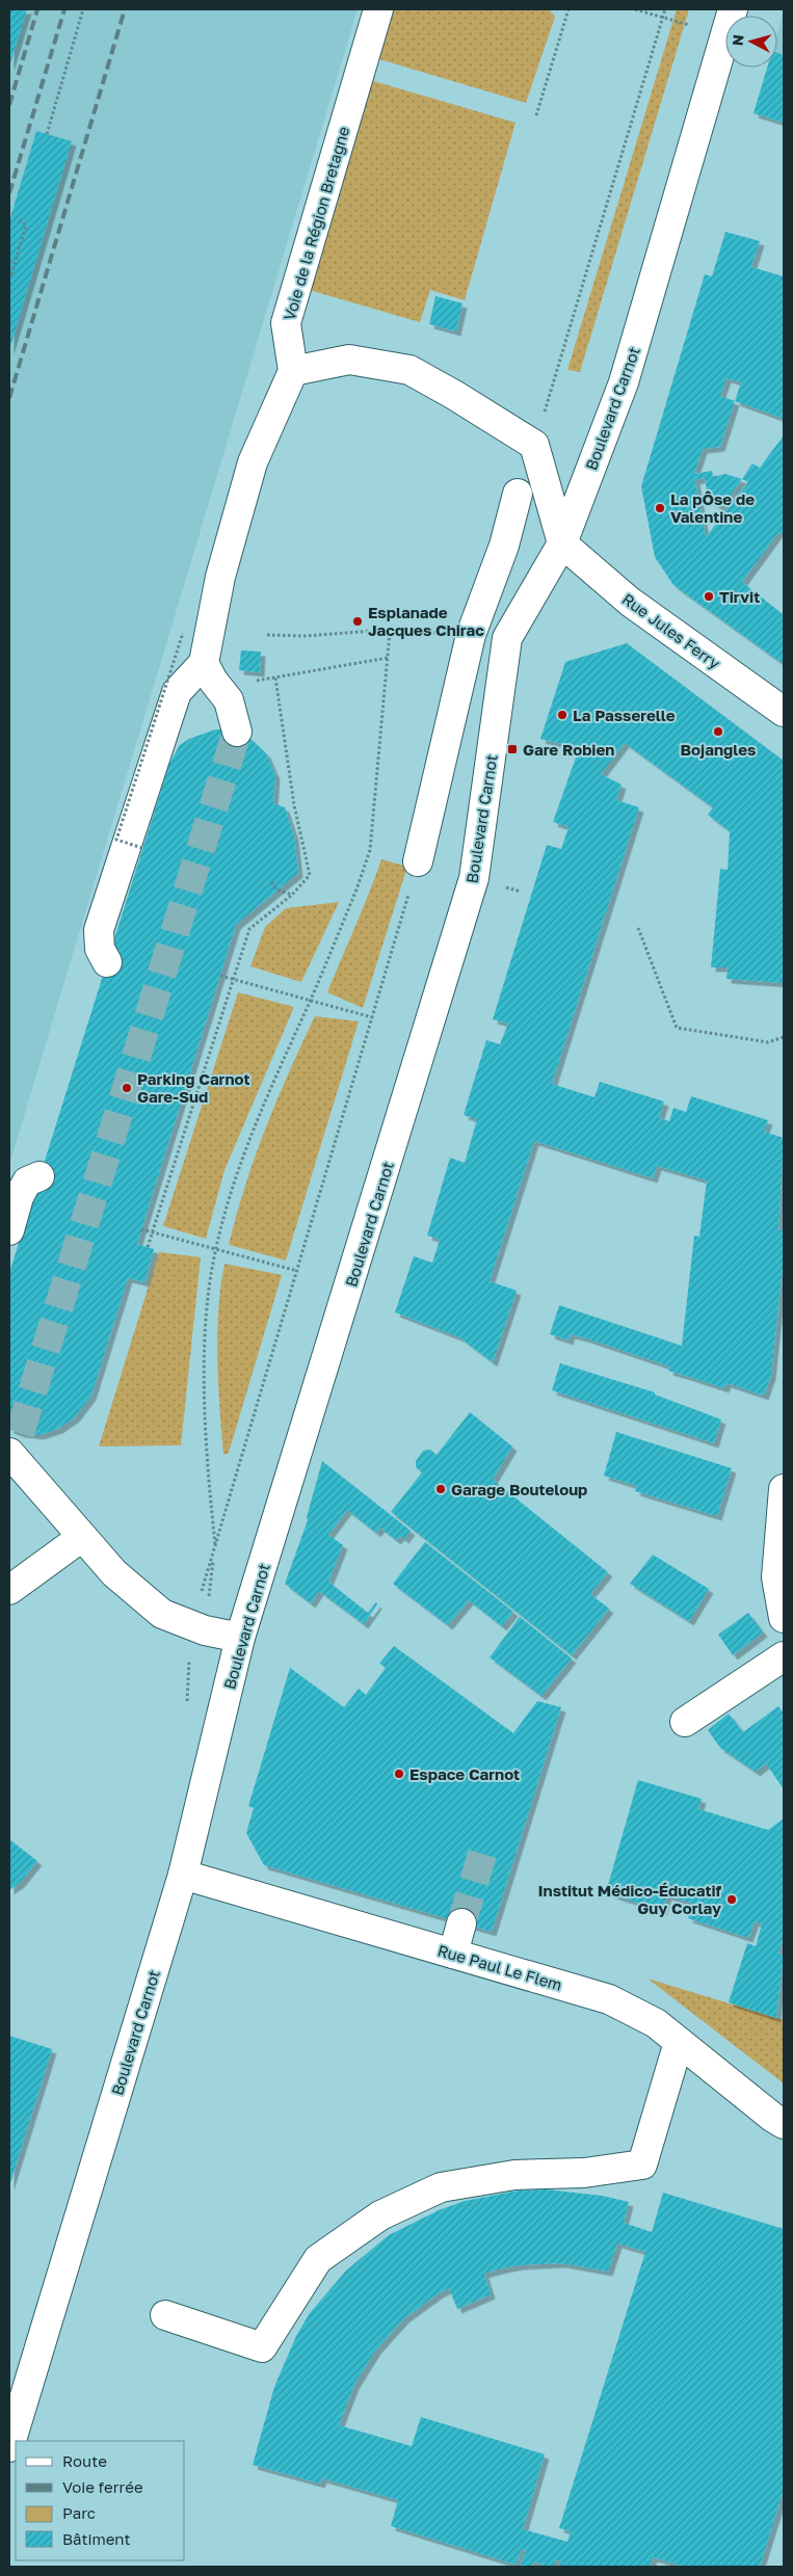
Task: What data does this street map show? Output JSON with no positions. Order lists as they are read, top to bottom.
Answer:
{
  "streets": {
    "street": [
      "Voie de la Région Bretagne",
      "Boulevard Carnot",
      "Rue Jules Ferry",
      "Rue Paul Le Flem"
    ]
  },
  "crossings": [
    ["Boulevard Carnot", "Rue Jules Ferry"],
    ["Boulevard Carnot", "Rue Paul Le Flem"]
  ],
  "places": {
    "other": [
      "La pÔse de Valentine",
      "Tirvit",
      "Esplanade Jacques Chirac",
      "La Passerelle",
      "Bojangles",
      "Parking Carnot Gare-Sud",
      "Garage Bouteloup",
      "Espace Carnot",
      "Institut Médico-Éducatif Guy Corlay"
    ],
    "transit": ["Gare Robien"]
  },
  "legend": [
    "Route",
    "Voie ferrée",
    "Parc",
    "Bâtiment"
  ],
  "north": "left"
}
